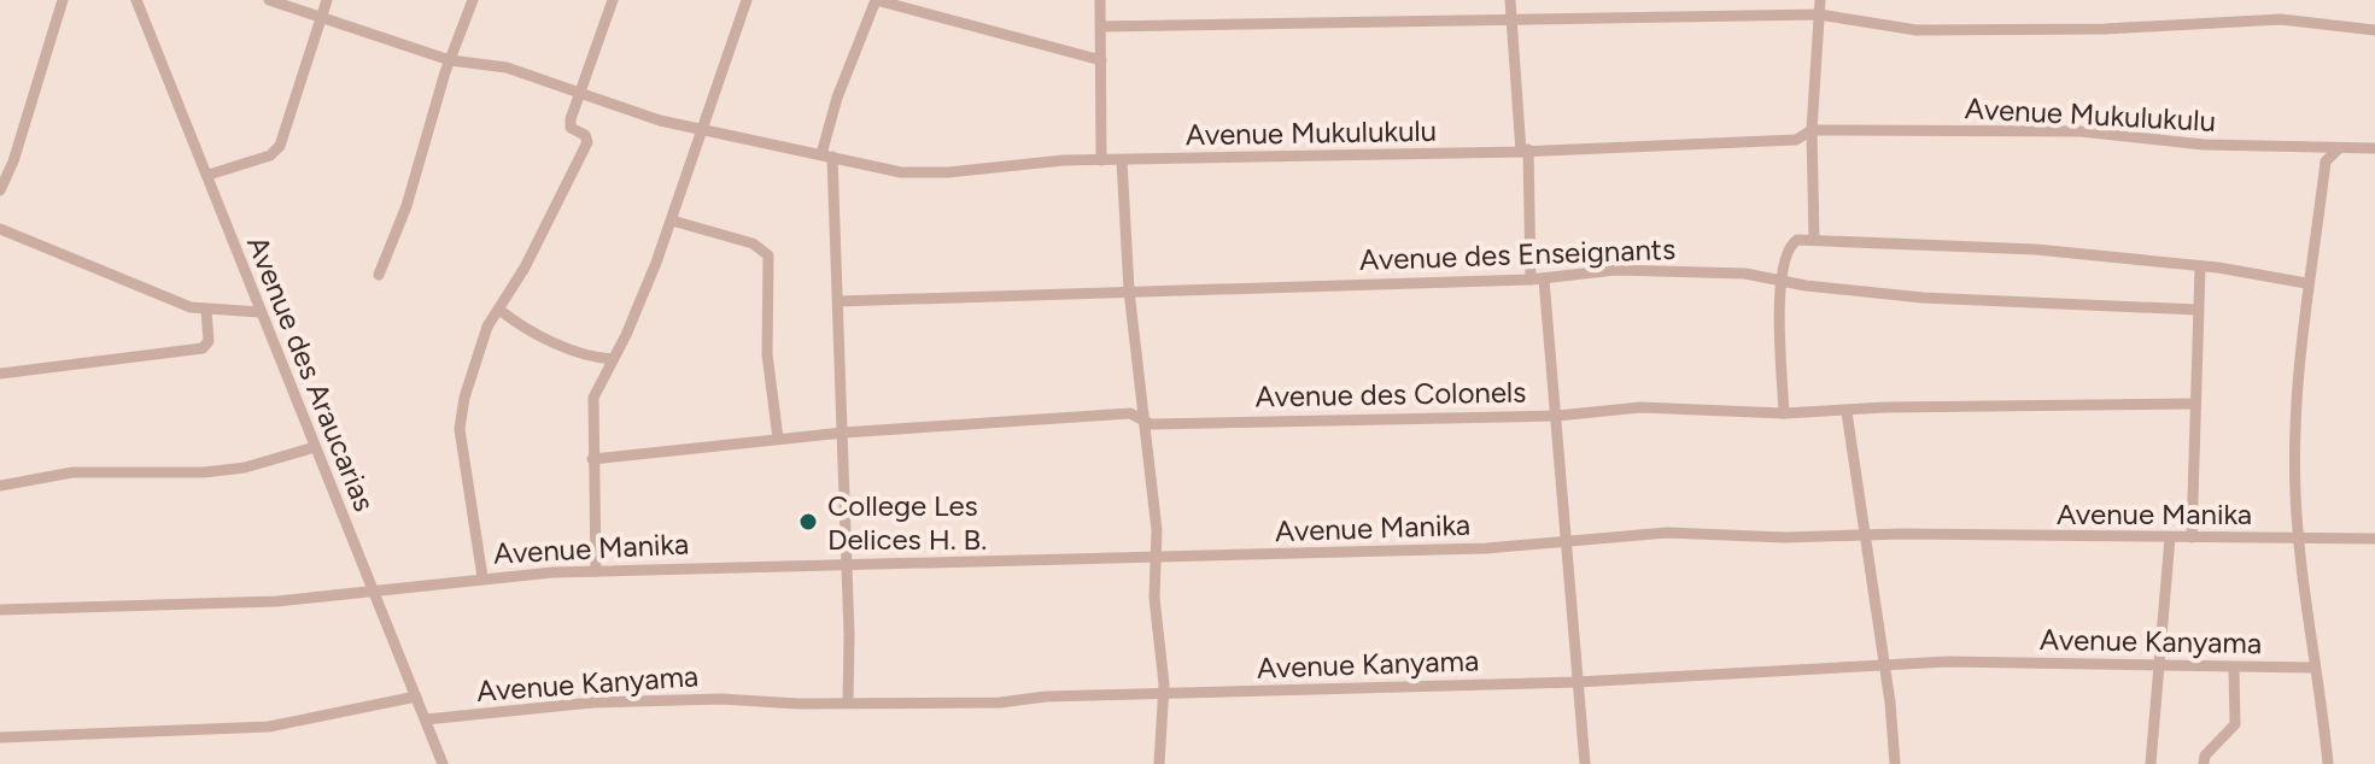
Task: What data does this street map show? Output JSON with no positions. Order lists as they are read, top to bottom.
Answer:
{
  "streets": {
    "street": [
      "Avenue Mukulukulu",
      "Avenue des Enseignants",
      "Avenue des Araucarias",
      "Avenue des Colonels",
      "Avenue Manika",
      "Avenue Kanyama"
    ]
  },
  "crossings": [
    ["Avenue des Araucarias", "Avenue Manika"],
    ["Avenue des Araucarias", "Avenue Kanyama"]
  ],
  "places": ["College Les Delices H. B."]
}
